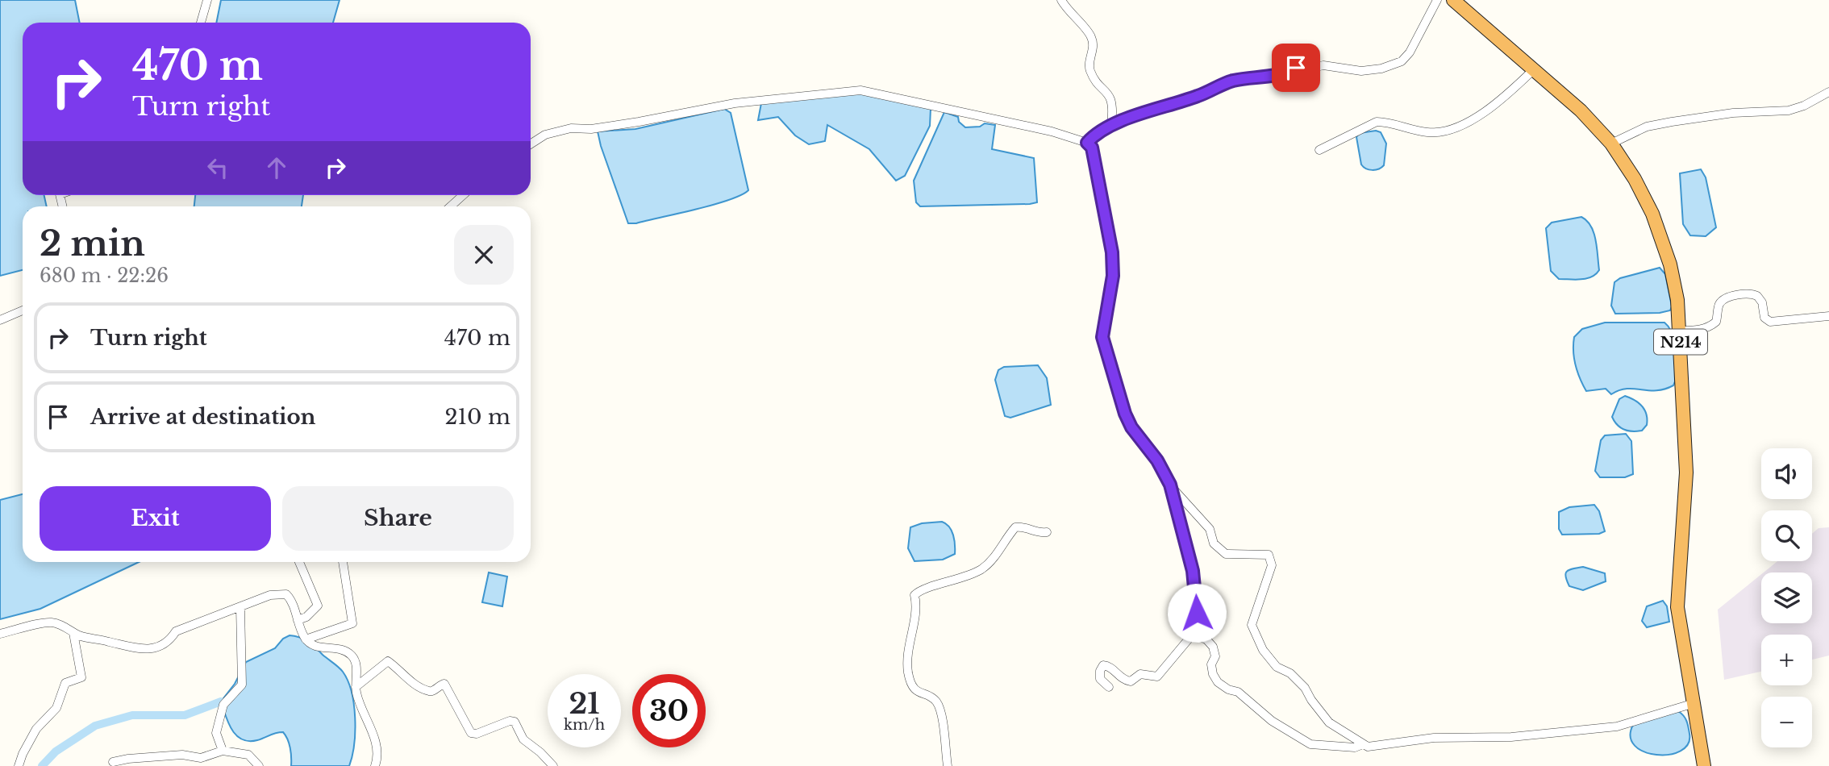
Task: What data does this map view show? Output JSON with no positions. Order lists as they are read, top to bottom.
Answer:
{
  "streets": {
    "highway": ["N214"]
  },
  "page": {
    "turn": ["470 m", "Turn right"],
    "heading": ["2 min", "680 m · 22:26"],
    "list": [
      {
        "name": "Turn right",
        "value": "470 m"
      },
      {
        "name": "Arrive at destination",
        "value": "210 m"
      }
    ],
    "map_buttons": ["+", "−"],
    "buttons": ["Exit", "Share"],
    "speed": "21 km/h",
    "limit": "30"
  }
}
